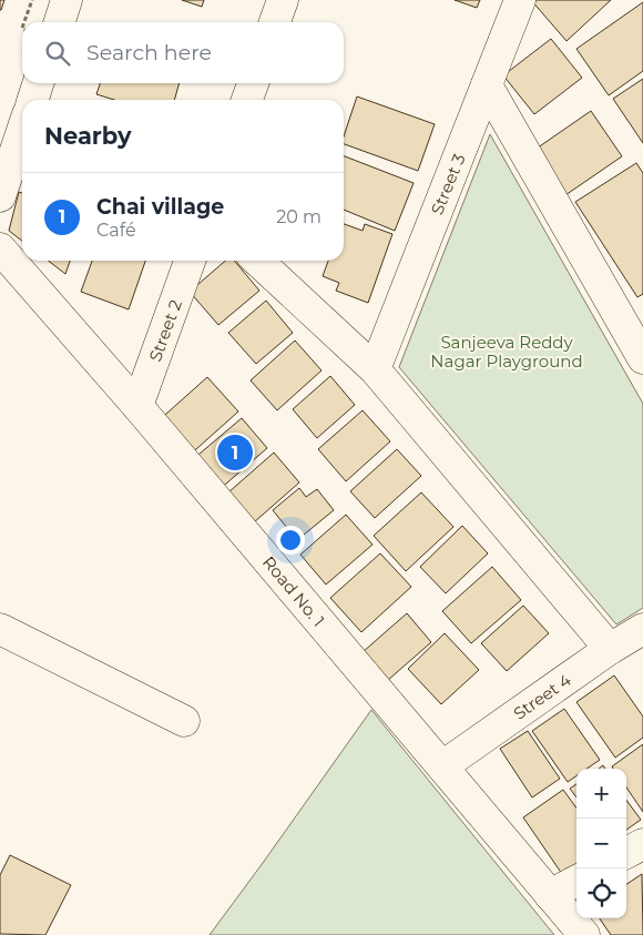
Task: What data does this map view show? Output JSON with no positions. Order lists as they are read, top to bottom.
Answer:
{
  "streets": {
    "street": [
      "Street 3",
      "Street 2",
      "Road No. 1",
      "Street 4"
    ]
  },
  "crossings": [
    ["Street 2", "Road No. 1"],
    ["Road No. 1", "Street 4"]
  ],
  "parks": ["Sanjeeva Reddy Nagar Playground"],
  "page": {
    "search": "Search here",
    "heading": "Nearby",
    "list": [
      {
        "mark": "1",
        "name": "Chai village",
        "note": "Café",
        "value": "20 m"
      }
    ],
    "pins": "1",
    "map_buttons": ["+", "−"]
  }
}
